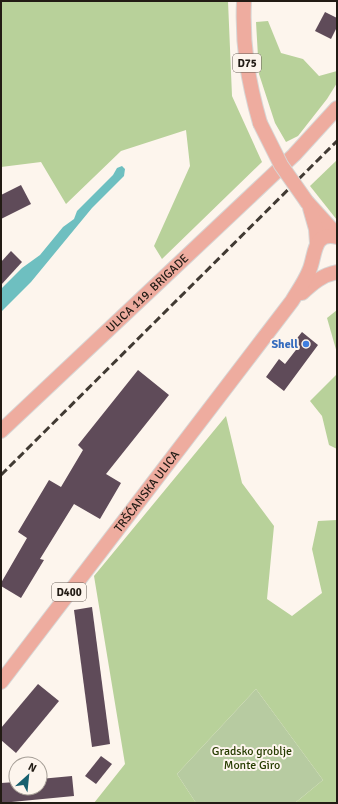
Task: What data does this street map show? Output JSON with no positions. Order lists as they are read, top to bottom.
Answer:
{
  "streets": {
    "main road": [
      "D75",
      "ULICA 119. BRIGADE",
      "TRŠĆANSKA ULICA",
      "D400"
    ]
  },
  "crossings": [
    ["D75", "D400"],
    ["TRŠĆANSKA ULICA", "D400"]
  ],
  "parks": ["Gradsko groblje Monte Giro"],
  "places": ["Shell"],
  "north": "top right"
}
